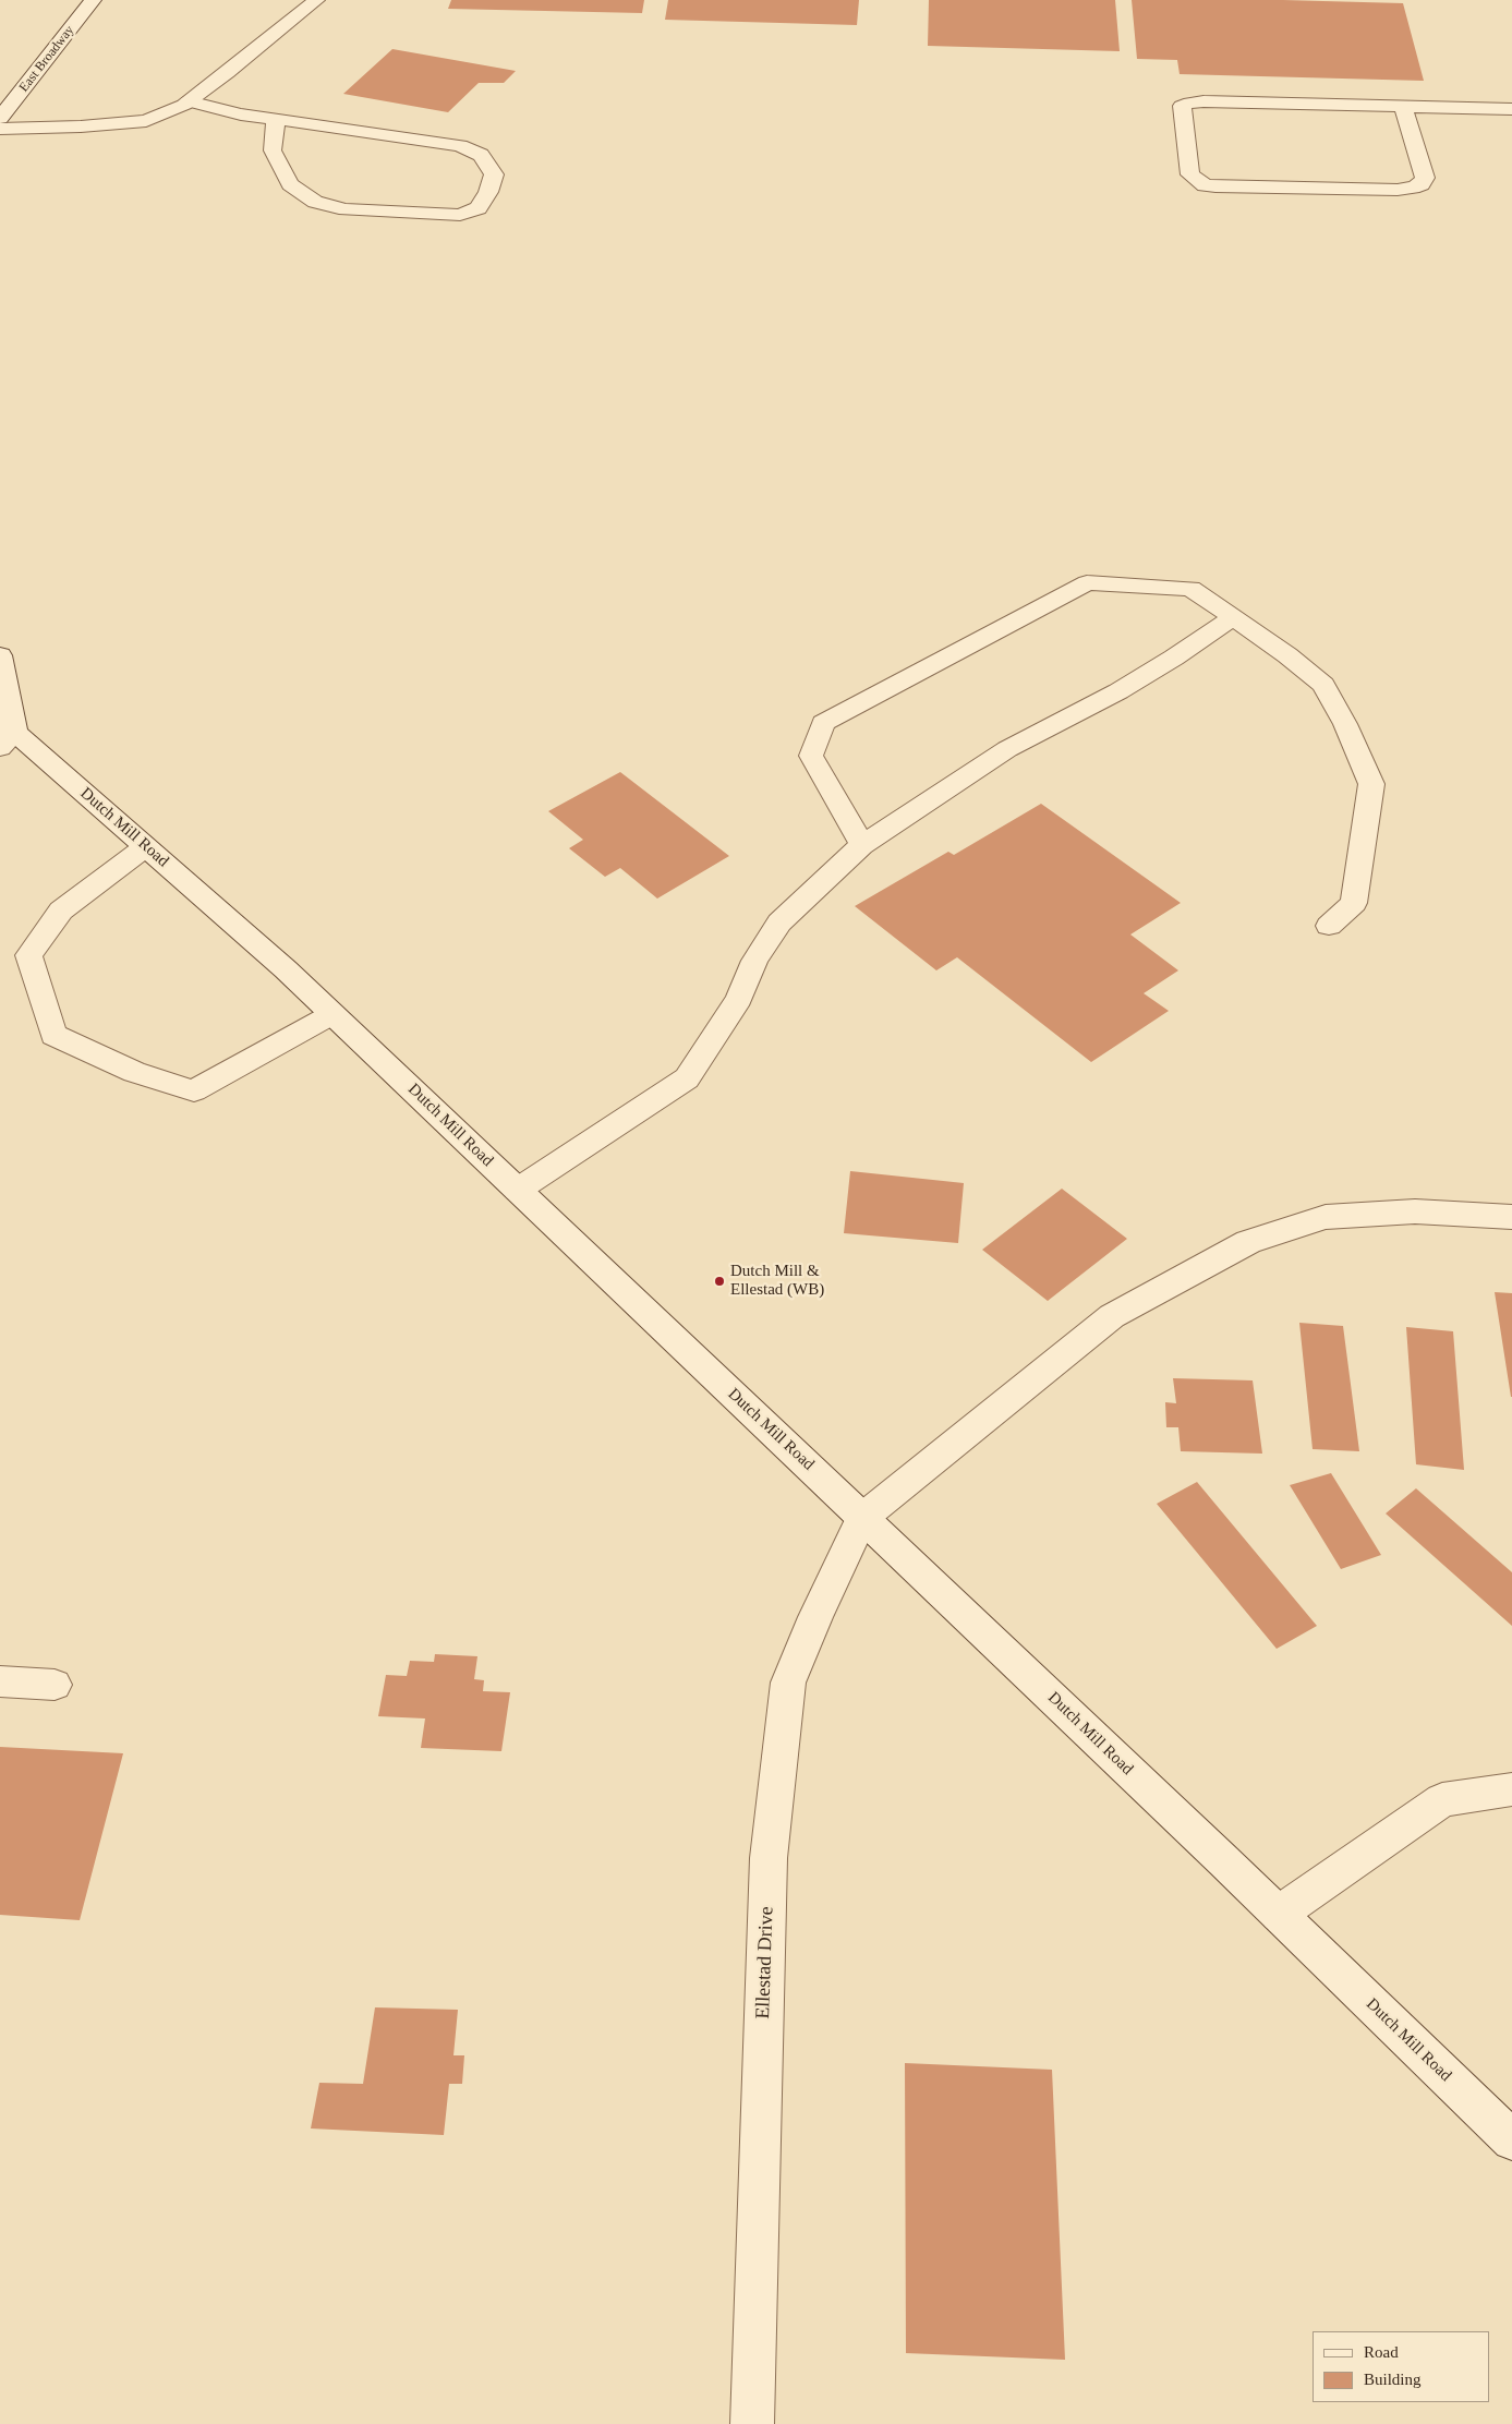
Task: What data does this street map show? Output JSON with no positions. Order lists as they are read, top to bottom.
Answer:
{
  "streets": {
    "street": ["East Broadway", "Dutch Mill Road", "Ellestad Drive"]
  },
  "crossings": [
    ["Dutch Mill Road", "Ellestad Drive"]
  ],
  "places": ["Dutch Mill & Ellestad (WB)"],
  "legend": ["Road", "Building"]
}
